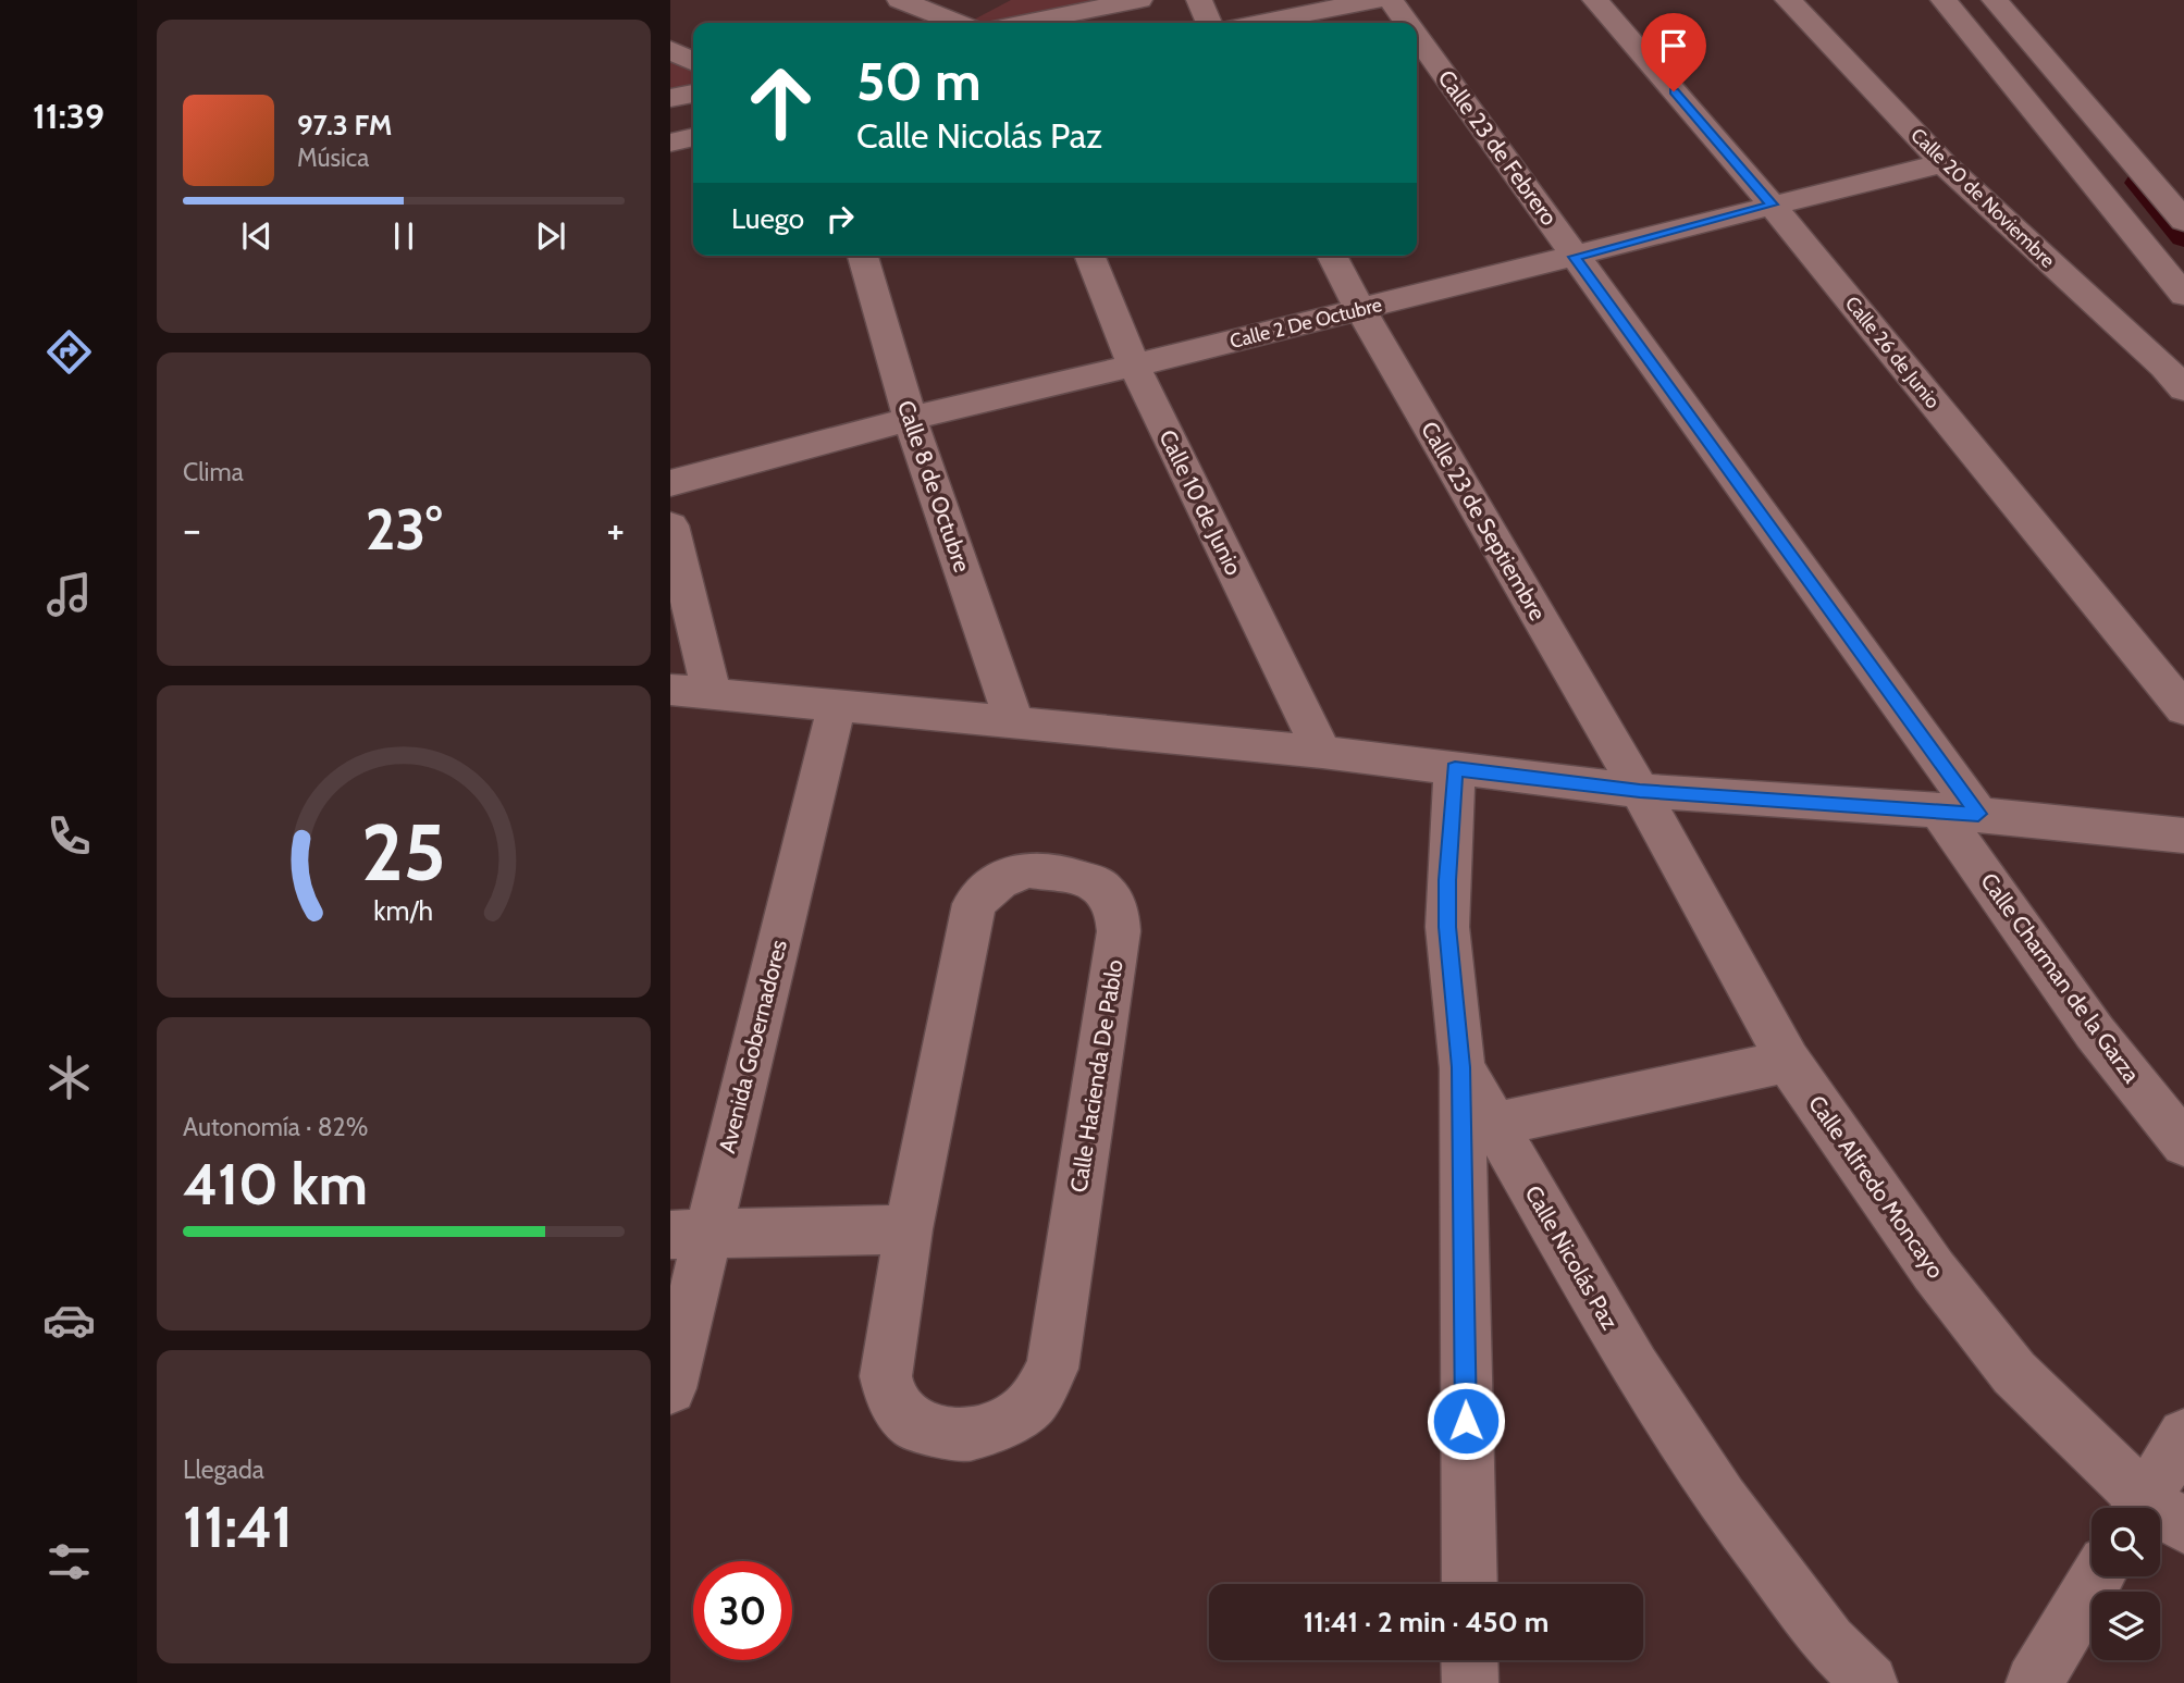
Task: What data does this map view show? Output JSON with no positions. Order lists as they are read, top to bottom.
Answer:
{
  "streets": {
    "street": [
      "Calle 23 de Febrero",
      "Calle 20 de Noviembre",
      "Calle 2 De Octubre",
      "Calle 26 de Junio",
      "Calle 8 de Octubre",
      "Calle 10 de Junio",
      "Calle 23 de Septiembre",
      "Calle Charman de la Garza",
      "Avenida Gobernadores",
      "Calle Hacienda De Pablo",
      "Calle Alfredo Moncayo",
      "Calle Nicolás Paz"
    ]
  },
  "crossings": [
    ["Calle 23 de Febrero", "Calle 2 De Octubre"],
    ["Calle 23 de Febrero", "Calle Charman de la Garza"],
    ["Calle 20 de Noviembre", "Calle 2 De Octubre"],
    ["Calle 2 De Octubre", "Calle 26 de Junio"],
    ["Calle 2 De Octubre", "Calle 8 de Octubre"],
    ["Calle 2 De Octubre", "Calle 10 de Junio"],
    ["Calle 2 De Octubre", "Calle 23 de Septiembre"],
    ["Calle 23 de Septiembre", "Calle Alfredo Moncayo"]
  ],
  "page": {
    "tabs": "11:39",
    "turn": ["50 m", "Calle Nicolás Paz"],
    "song": ["97.3 FM", "Música"],
    "then": "Luego",
    "tile": [
      "Clima",
      ["Autonomía · 82%", "410 km"],
      ["Llegada", "11:41"]
    ],
    "heat": ["−", "23°", "+"],
    "limit": "30",
    "trip": "11:41 · 2 min · 450 m",
    "gauge": ["25", "km/h"]
  }
}
